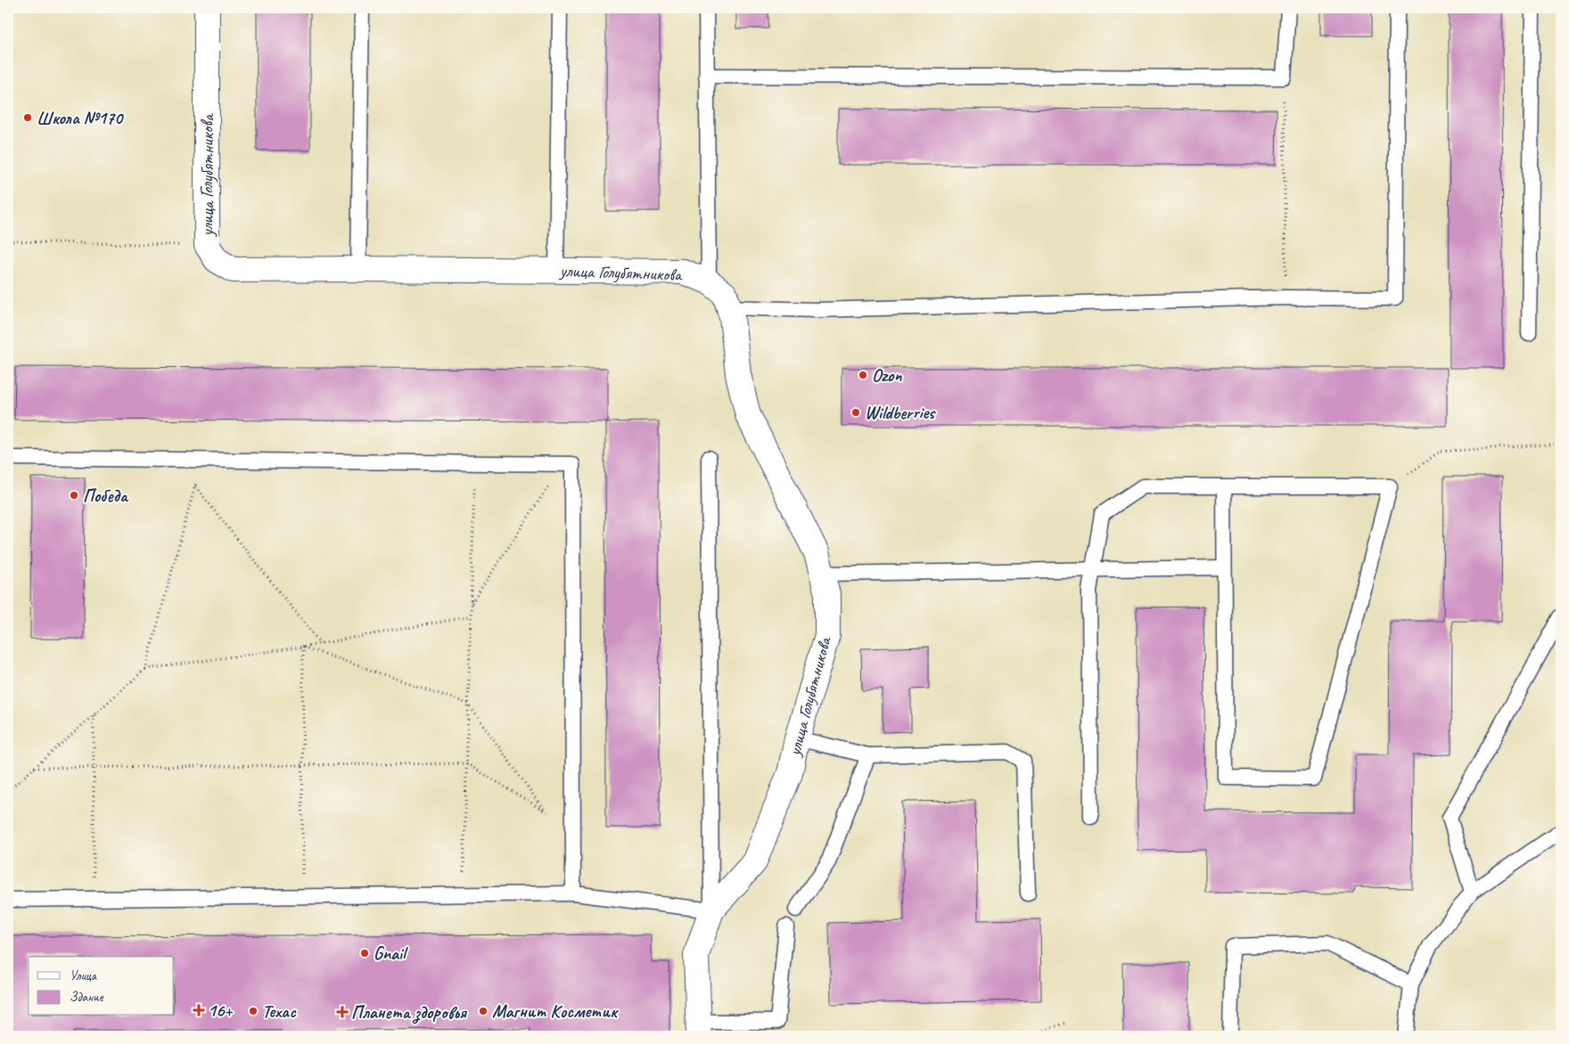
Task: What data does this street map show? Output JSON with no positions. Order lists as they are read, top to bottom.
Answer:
{
  "streets": {
    "street": ["улица Голубятникова"]
  },
  "places": {
    "other": [
      "Школа №170",
      "Ozon",
      "Wildberries",
      "Победа",
      "Gnail",
      "Техас",
      "Магнит Косметик"
    ],
    "health": ["16+", "Планета здоровья"]
  },
  "legend": ["Улица", "Здание"]
}
